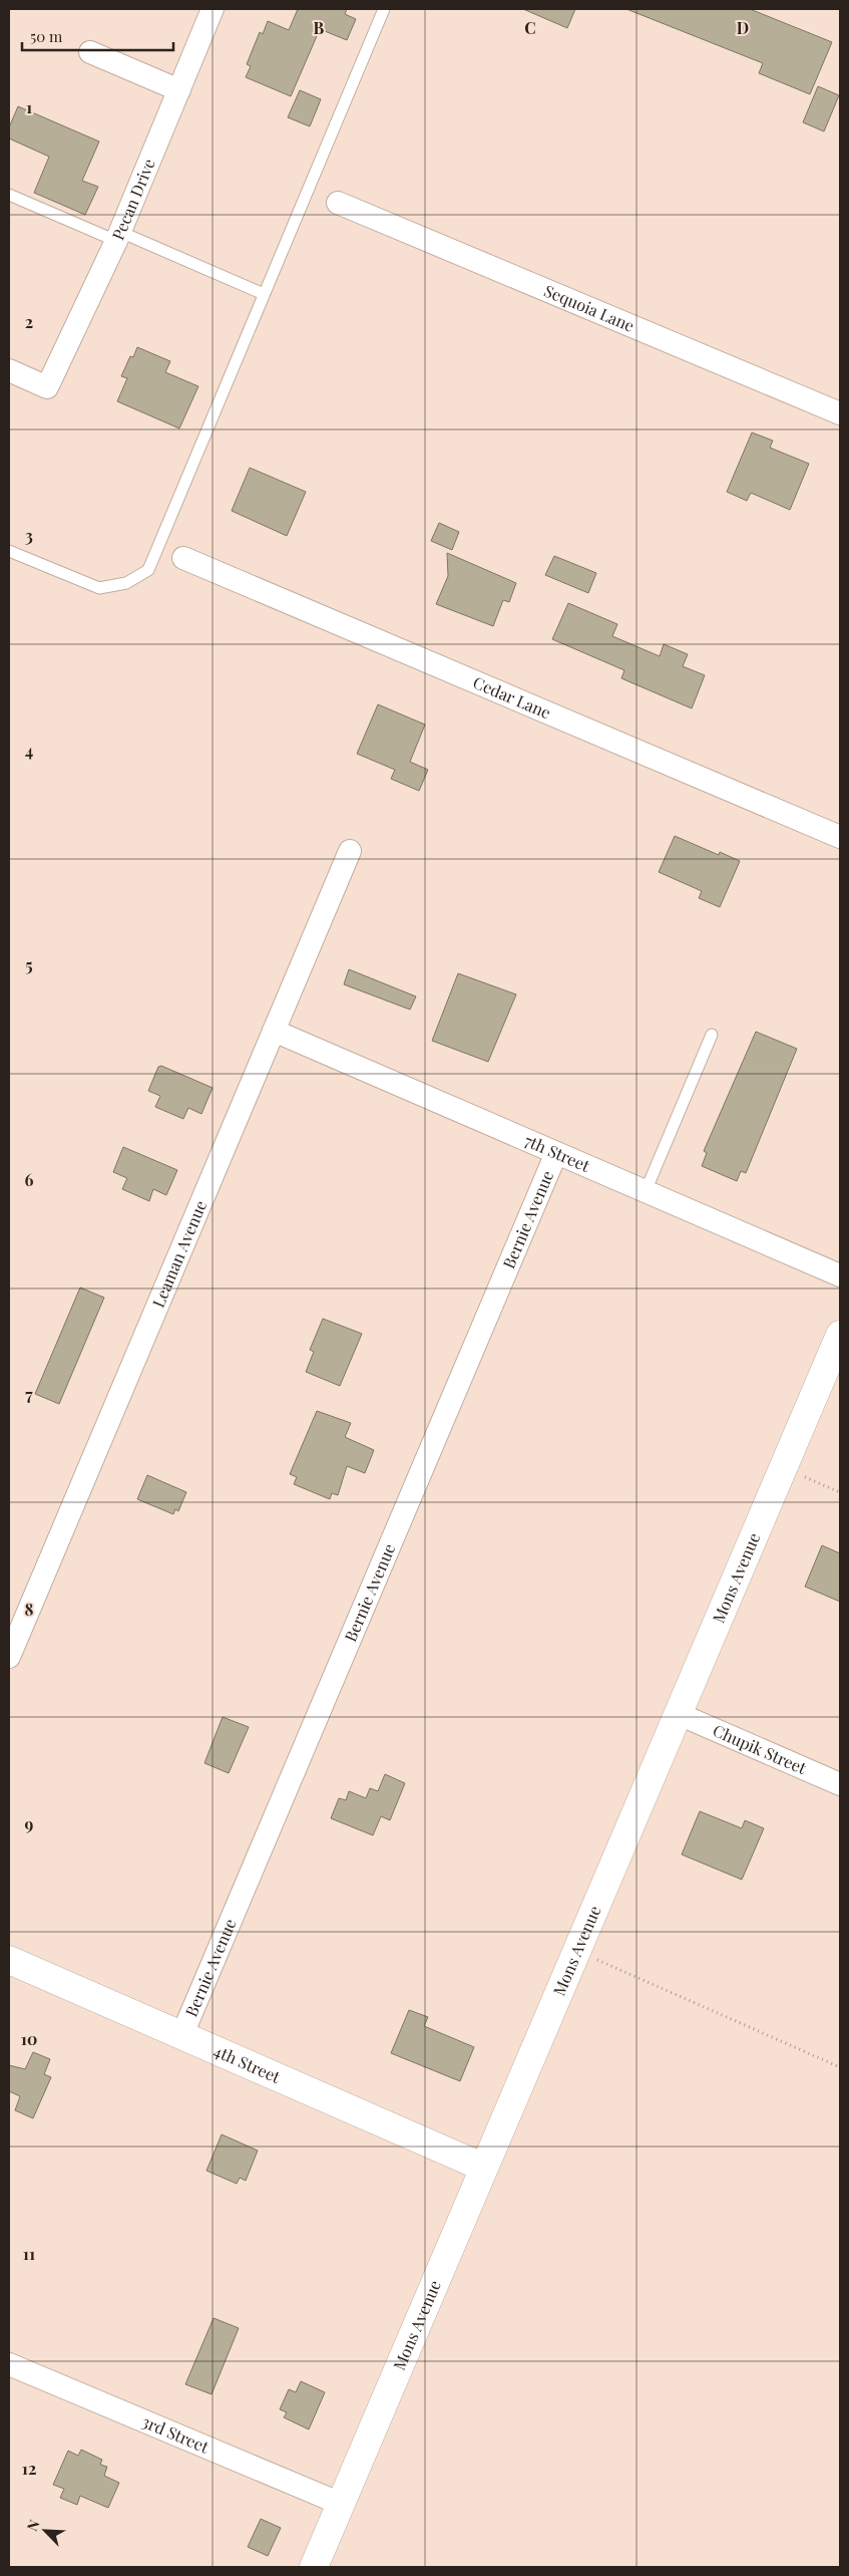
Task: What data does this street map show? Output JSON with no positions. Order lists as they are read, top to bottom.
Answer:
{
  "streets": {
    "street": [
      "Pecan Drive",
      "Sequoia Lane",
      "Cedar Lane",
      "7th Street",
      "Bernie Avenue",
      "Leaman Avenue",
      "Mons Avenue",
      "Chupik Street",
      "4th Street",
      "3rd Street"
    ]
  },
  "crossings": [
    ["7th Street", "Bernie Avenue"],
    ["7th Street", "Leaman Avenue"],
    ["Bernie Avenue", "4th Street"],
    ["Mons Avenue", "Chupik Street"],
    ["Mons Avenue", "4th Street"],
    ["Mons Avenue", "3rd Street"]
  ],
  "scale_bar": "50 m",
  "north": "top left",
  "grid": {
    "columns": ["B", "C", "D"],
    "rows": [
      "1",
      "2",
      "3",
      "4",
      "5",
      "6",
      "7",
      "8",
      "9",
      "10",
      "11",
      "12"
    ]
  }
}
